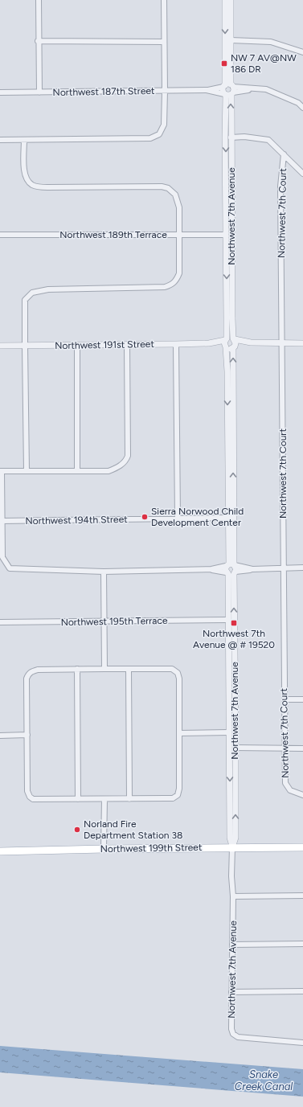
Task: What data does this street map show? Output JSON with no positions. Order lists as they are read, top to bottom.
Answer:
{
  "streets": {
    "main road": ["Northwest 199th Street"],
    "street": [
      "Northwest 187th Street",
      "Northwest 7th Court",
      "Northwest 7th Avenue",
      "Northwest 189th Terrace",
      "Northwest 191st Street",
      "Northwest 194th Street",
      "Northwest 195th Terrace"
    ]
  },
  "crossings": [
    ["Northwest 187th Street", "Northwest 7th Avenue"],
    ["Northwest 7th Avenue", "Northwest 189th Terrace"],
    ["Northwest 7th Avenue", "Northwest 191st Street"],
    ["Northwest 7th Avenue", "Northwest 194th Street"],
    ["Northwest 7th Avenue", "Northwest 195th Terrace"],
    ["Northwest 7th Avenue", "Northwest 199th Street"]
  ],
  "water": ["Snake Creek Canal"],
  "places": {
    "transit": ["NW 7 AV@NW 186 DR", "Northwest 7th Avenue @ # 19520"],
    "other": ["Sierra Norwood Child Development Center", "Norland Fire Department Station 38"]
  }
}
